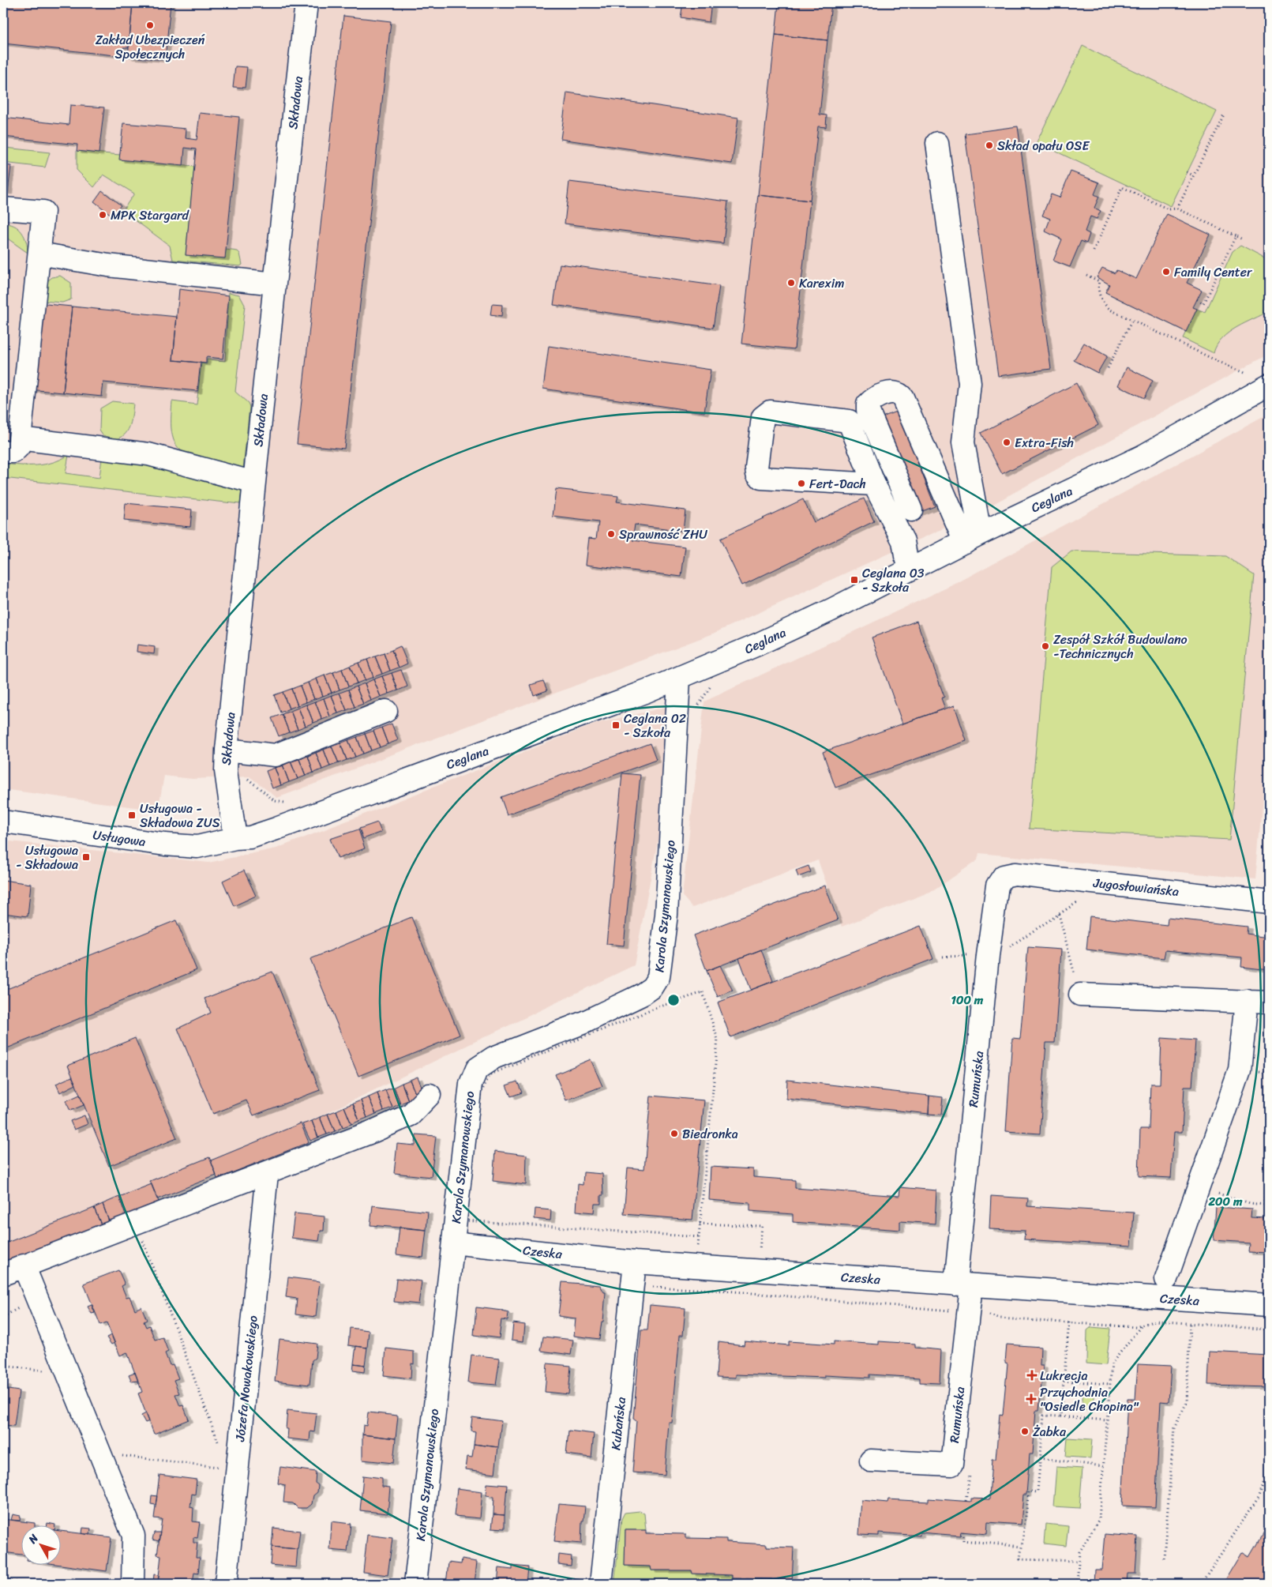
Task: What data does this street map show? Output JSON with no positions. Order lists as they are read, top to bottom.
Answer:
{
  "streets": {
    "street": [
      "Składowa",
      "Ceglana",
      "Usługowa",
      "Jugosłowiańska",
      "Karola Szymanowskiego",
      "Rumuńska",
      "Czeska",
      "Józefa Nowakowskiego",
      "Kubańska"
    ]
  },
  "crossings": [
    ["Składowa", "Ceglana"],
    ["Składowa", "Usługowa"],
    ["Ceglana", "Usługowa"],
    ["Ceglana", "Karola Szymanowskiego"],
    ["Jugosłowiańska", "Rumuńska"],
    ["Karola Szymanowskiego", "Czeska"],
    ["Rumuńska", "Czeska"],
    ["Czeska", "Kubańska"]
  ],
  "places": {
    "other": [
      "Zakład Ubezpieczeń Społecznych",
      "Skład opału OSE",
      "MPK Stargard",
      "Family Center",
      "Karexim",
      "Extra-Fish",
      "Fert-Dach",
      "Sprawność ZHU",
      "Zespół Szkół Budowlano -Technicznych",
      "Biedronka",
      "Żabka"
    ],
    "transit": [
      "Ceglana 03 - Szkoła",
      "Ceglana 02 - Szkoła",
      "Usługowa - Składowa ZUS",
      "Usługowa - Składowa"
    ],
    "health": ["Lukrecja", "Przychodnia \"Osiedle Chopina\""]
  },
  "north": "top left",
  "rings": ["100 m", "200 m"]
}
